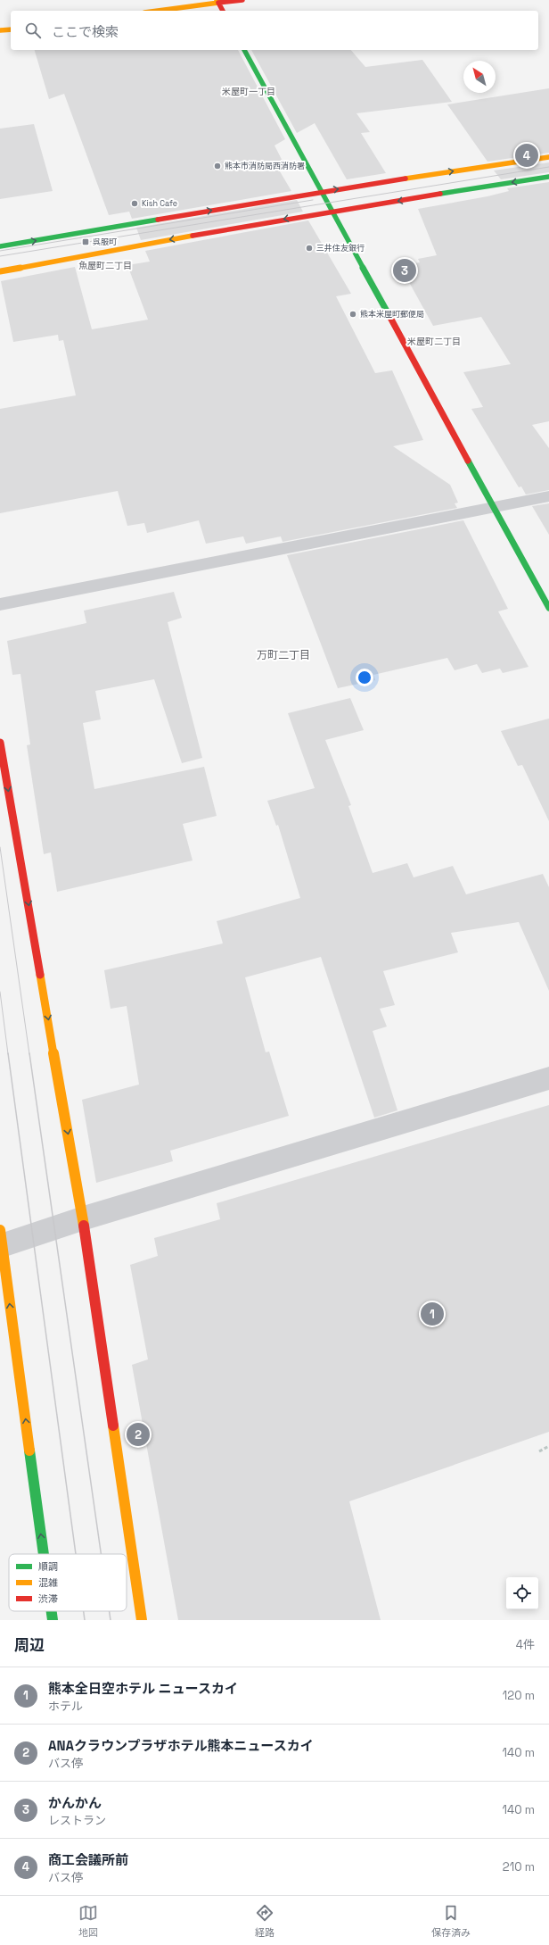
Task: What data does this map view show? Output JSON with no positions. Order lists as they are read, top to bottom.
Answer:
{
  "districts": [
    "米屋町一丁目",
    "魚屋町二丁目",
    "米屋町二丁目",
    "万町二丁目"
  ],
  "places": {
    "other": [
      "熊本市消防局西消防署",
      "Kish Cafe",
      "三井住友銀行",
      "熊本米屋町郵便局"
    ],
    "transit": ["呉服町"]
  },
  "legend": ["順調", "混雑", "渋滞"],
  "north": "top left",
  "page": {
    "search": "ここで検索",
    "pins": [
      "4",
      "3",
      "1",
      "2"
    ],
    "heading": ["周辺", "4件"],
    "list": [
      {
        "mark": "1",
        "name": "熊本全日空ホテル ニュースカイ",
        "note": "ホテル",
        "value": "120 m"
      },
      {
        "mark": "2",
        "name": "ANAクラウンプラザホテル熊本ニュースカイ",
        "note": "バス停",
        "value": "140 m"
      },
      {
        "mark": "3",
        "name": "かんかん",
        "note": "レストラン",
        "value": "140 m"
      },
      {
        "mark": "4",
        "name": "商工会議所前",
        "note": "バス停",
        "value": "210 m"
      }
    ],
    "nav": ["地図", "経路", "保存済み"]
  }
}
